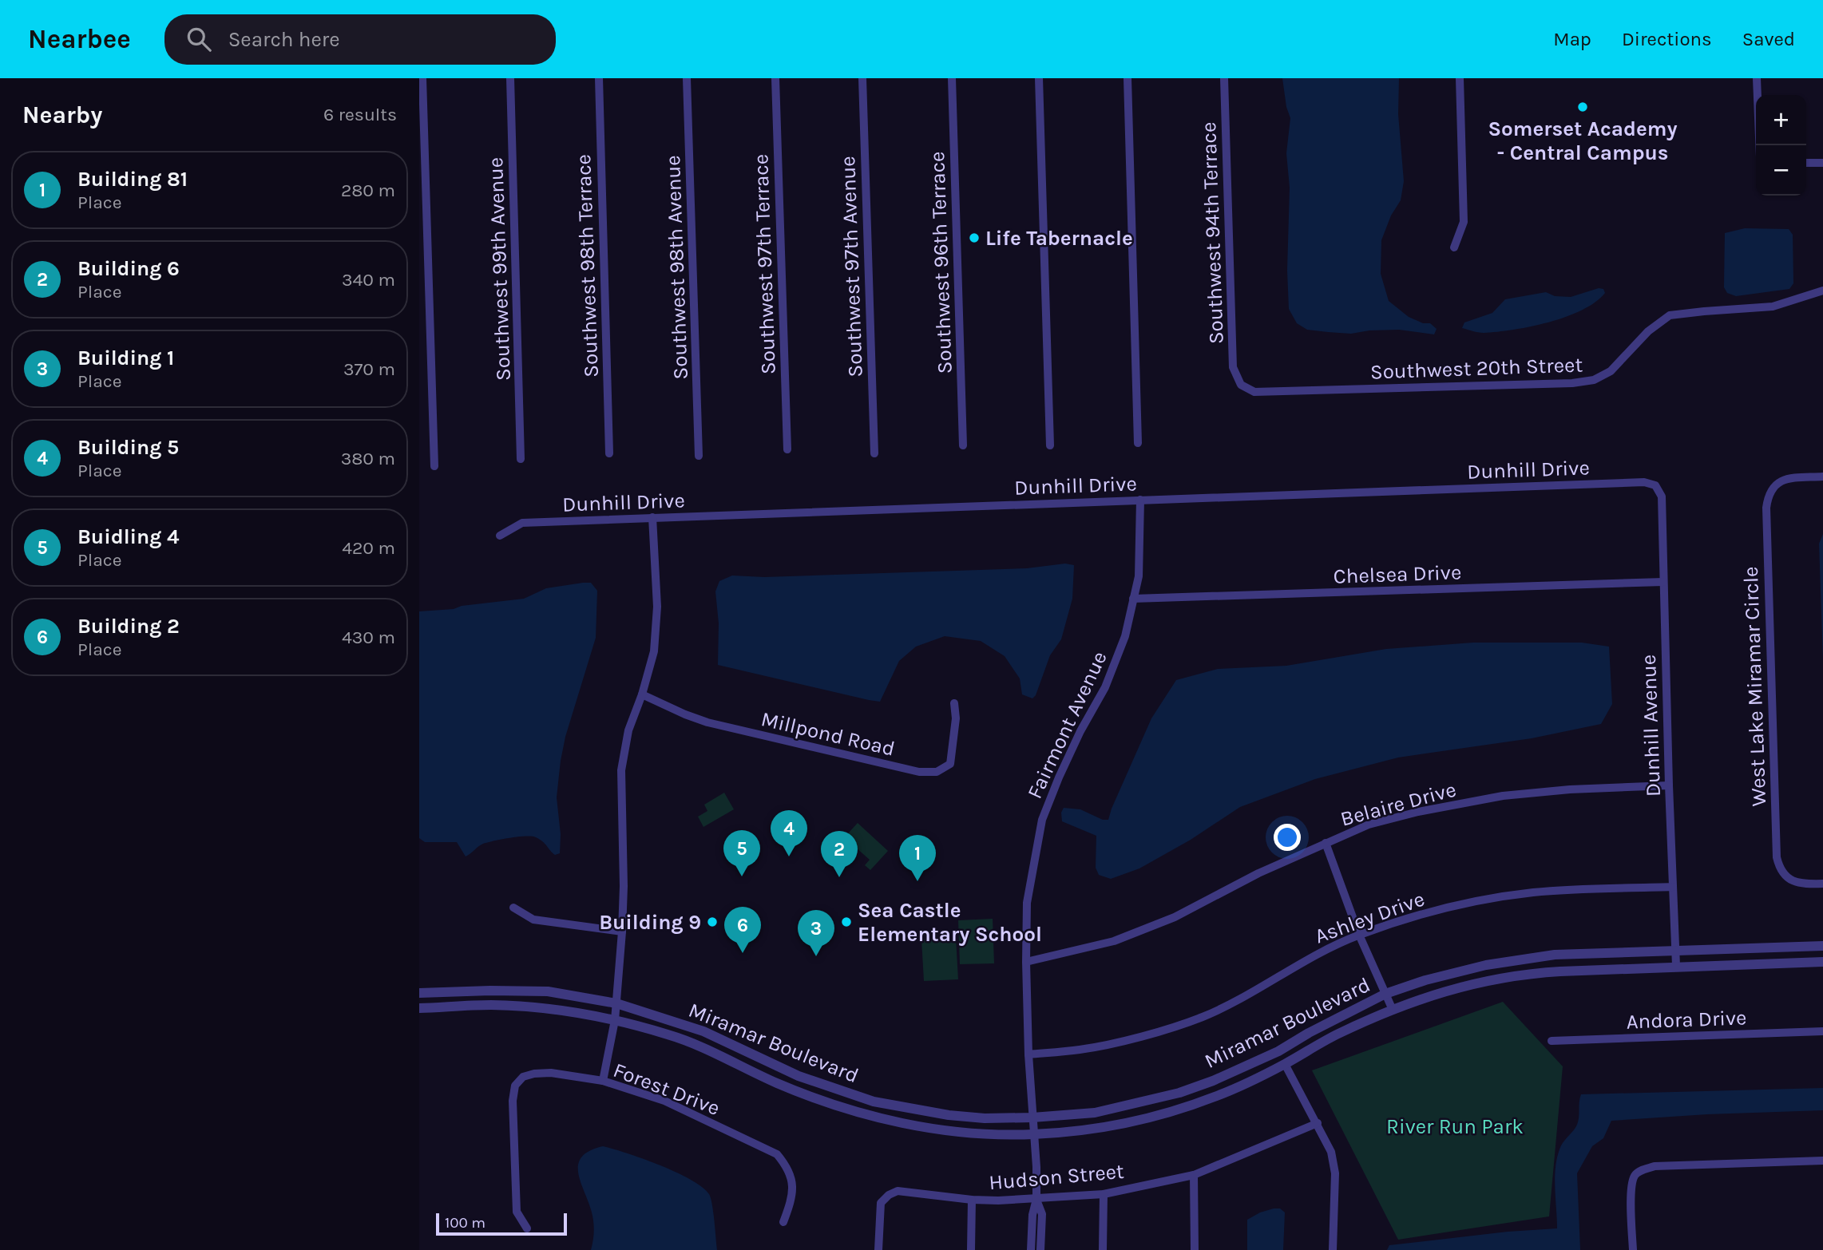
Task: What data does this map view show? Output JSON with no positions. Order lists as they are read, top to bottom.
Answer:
{
  "streets": {
    "street": [
      "Southwest 94th Terrace",
      "Southwest 96th Terrace",
      "Southwest 97th Terrace",
      "Southwest 98th Terrace",
      "Southwest 97th Avenue",
      "Southwest 98th Avenue",
      "Southwest 99th Avenue",
      "Southwest 20th Street",
      "Dunhill Drive",
      "Chelsea Drive",
      "West Lake Miramar Circle",
      "Fairmont Avenue",
      "Dunhill Avenue",
      "Millpond Road",
      "Belaire Drive",
      "Ashley Drive",
      "Andora Drive",
      "Miramar Boulevard",
      "Forest Drive",
      "Hudson Street"
    ]
  },
  "crossings": [
    ["Southwest 94th Terrace", "Southwest 20th Street"],
    ["Dunhill Drive", "Fairmont Avenue"],
    ["Dunhill Drive", "Dunhill Avenue"],
    ["Chelsea Drive", "Fairmont Avenue"],
    ["Chelsea Drive", "Dunhill Avenue"],
    ["Fairmont Avenue", "Belaire Drive"],
    ["Fairmont Avenue", "Ashley Drive"],
    ["Fairmont Avenue", "Miramar Boulevard"],
    ["Fairmont Avenue", "Hudson Street"],
    ["Dunhill Avenue", "Belaire Drive"],
    ["Dunhill Avenue", "Ashley Drive"],
    ["Dunhill Avenue", "Miramar Boulevard"]
  ],
  "parks": ["River Run Park"],
  "places": [
    "Somerset Academy - Central Campus",
    "Life Tabernacle",
    "Building 9",
    "Sea Castle Elementary School"
  ],
  "scale_bar": "100 m",
  "page": {
    "header": "Nearbee",
    "search": "Search here",
    "nav": ["Map", "Directions", "Saved"],
    "heading": ["Nearby", "6 results"],
    "map_buttons": ["+", "−"],
    "list": [
      {
        "mark": "1",
        "name": "Building 81",
        "note": "Place",
        "value": "280 m"
      },
      {
        "mark": "2",
        "name": "Building 6",
        "note": "Place",
        "value": "340 m"
      },
      {
        "mark": "3",
        "name": "Building 1",
        "note": "Place",
        "value": "370 m"
      },
      {
        "mark": "4",
        "name": "Building 5",
        "note": "Place",
        "value": "380 m"
      },
      {
        "mark": "5",
        "name": "Buidling 4",
        "note": "Place",
        "value": "420 m"
      },
      {
        "mark": "6",
        "name": "Building 2",
        "note": "Place",
        "value": "430 m"
      }
    ],
    "pins": [
      "4",
      "5",
      "2",
      "1",
      "6",
      "3"
    ],
    "scale": "100 m"
  }
}
